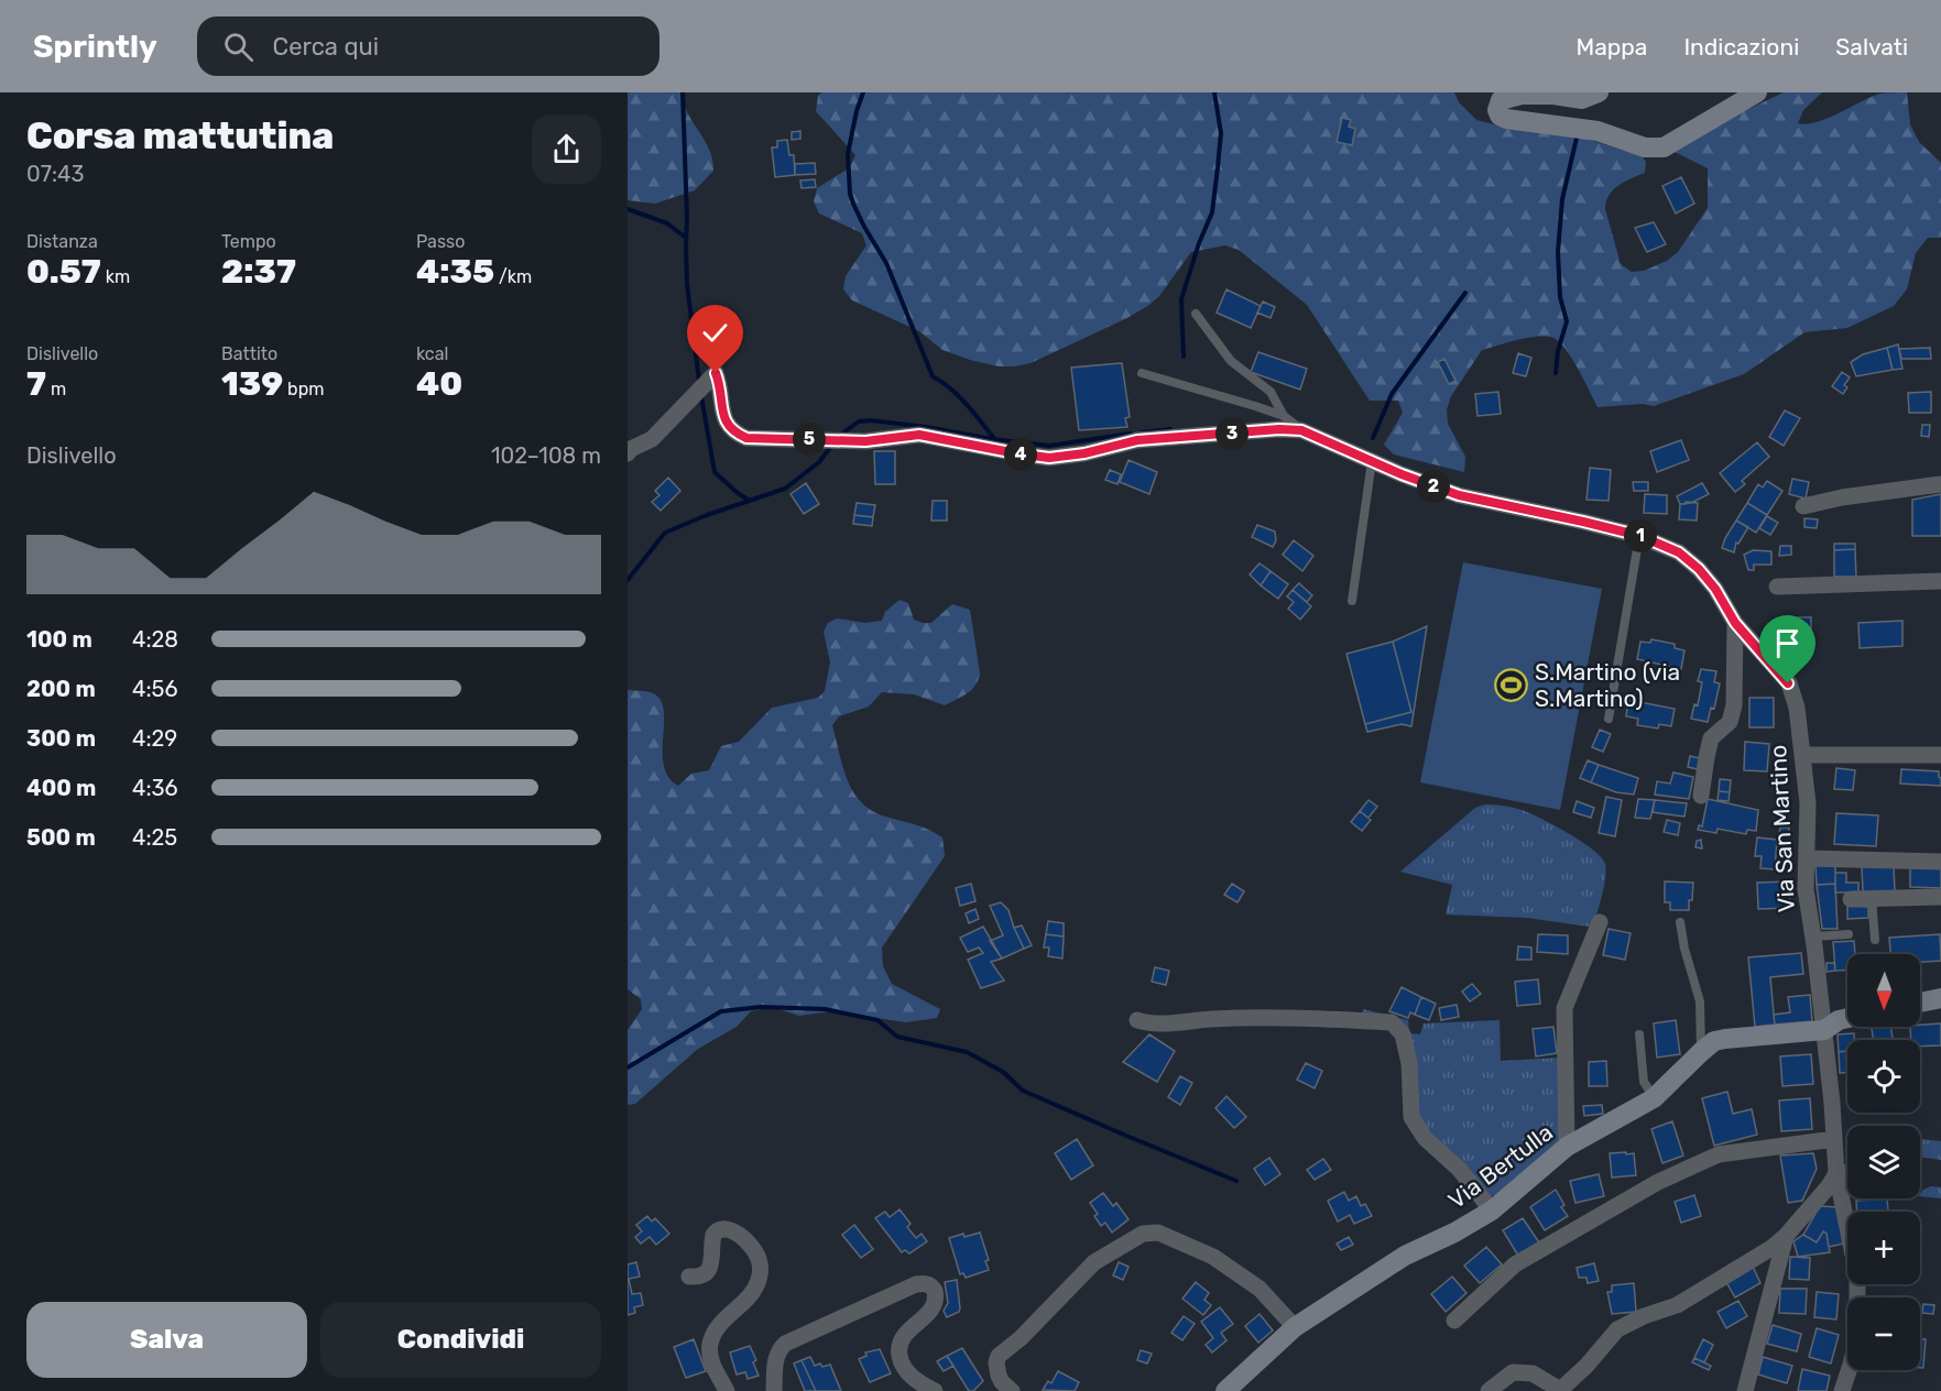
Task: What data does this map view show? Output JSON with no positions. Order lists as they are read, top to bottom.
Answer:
{
  "streets": {
    "street": ["Via San Martino", "Via Bertulla"]
  },
  "crossings": [
    ["Via San Martino", "Via Bertulla"]
  ],
  "places": {
    "sports": ["S.Martino (via S.Martino)"]
  },
  "north": "bottom",
  "page": {
    "header": "Sprintly",
    "search": "Cerca qui",
    "nav": ["Mappa", "Indicazioni", "Salvati"],
    "heading": ["Corsa mattutina", "07:43"],
    "stats": [
      ["Distanza", "0.57 km"],
      ["Tempo", "2:37"],
      ["Passo", "4:35 /km"],
      ["Dislivello", "7 m"],
      ["Battito", "139 bpm"],
      ["kcal", "40"]
    ],
    "pins": [
      "3",
      "5",
      "4",
      "2",
      "1"
    ],
    "chart": ["Dislivello", "102–108 m"],
    "list": [
      {
        "name": "100 m",
        "note": "4:28"
      },
      {
        "name": "200 m",
        "note": "4:56"
      },
      {
        "name": "300 m",
        "note": "4:29"
      },
      {
        "name": "400 m",
        "note": "4:36"
      },
      {
        "name": "500 m",
        "note": "4:25"
      }
    ],
    "map_buttons": ["+", "−"],
    "buttons": ["Salva", "Condividi"]
  }
}
